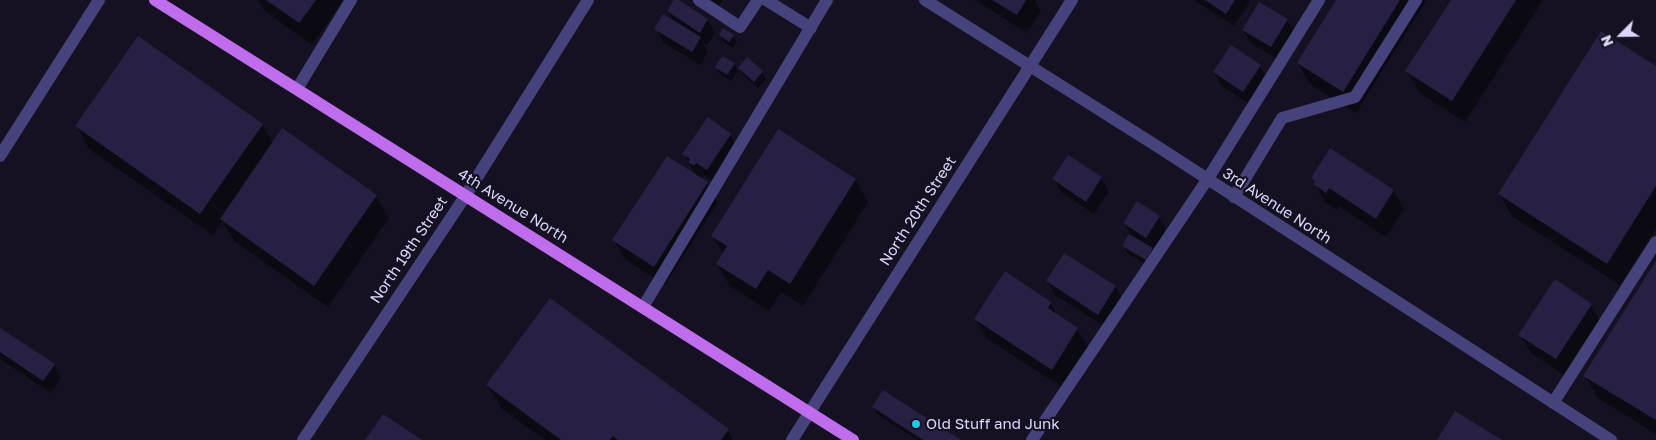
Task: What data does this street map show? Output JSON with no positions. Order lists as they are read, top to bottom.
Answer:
{
  "streets": {
    "main road": ["4th Avenue North"],
    "street": ["3rd Avenue North", "North 20th Street", "North 19th Street"]
  },
  "crossings": [
    ["4th Avenue North", "North 20th Street"],
    ["4th Avenue North", "North 19th Street"],
    ["3rd Avenue North", "North 20th Street"]
  ],
  "places": ["Old Stuff and Junk"],
  "north": "bottom left"
}
